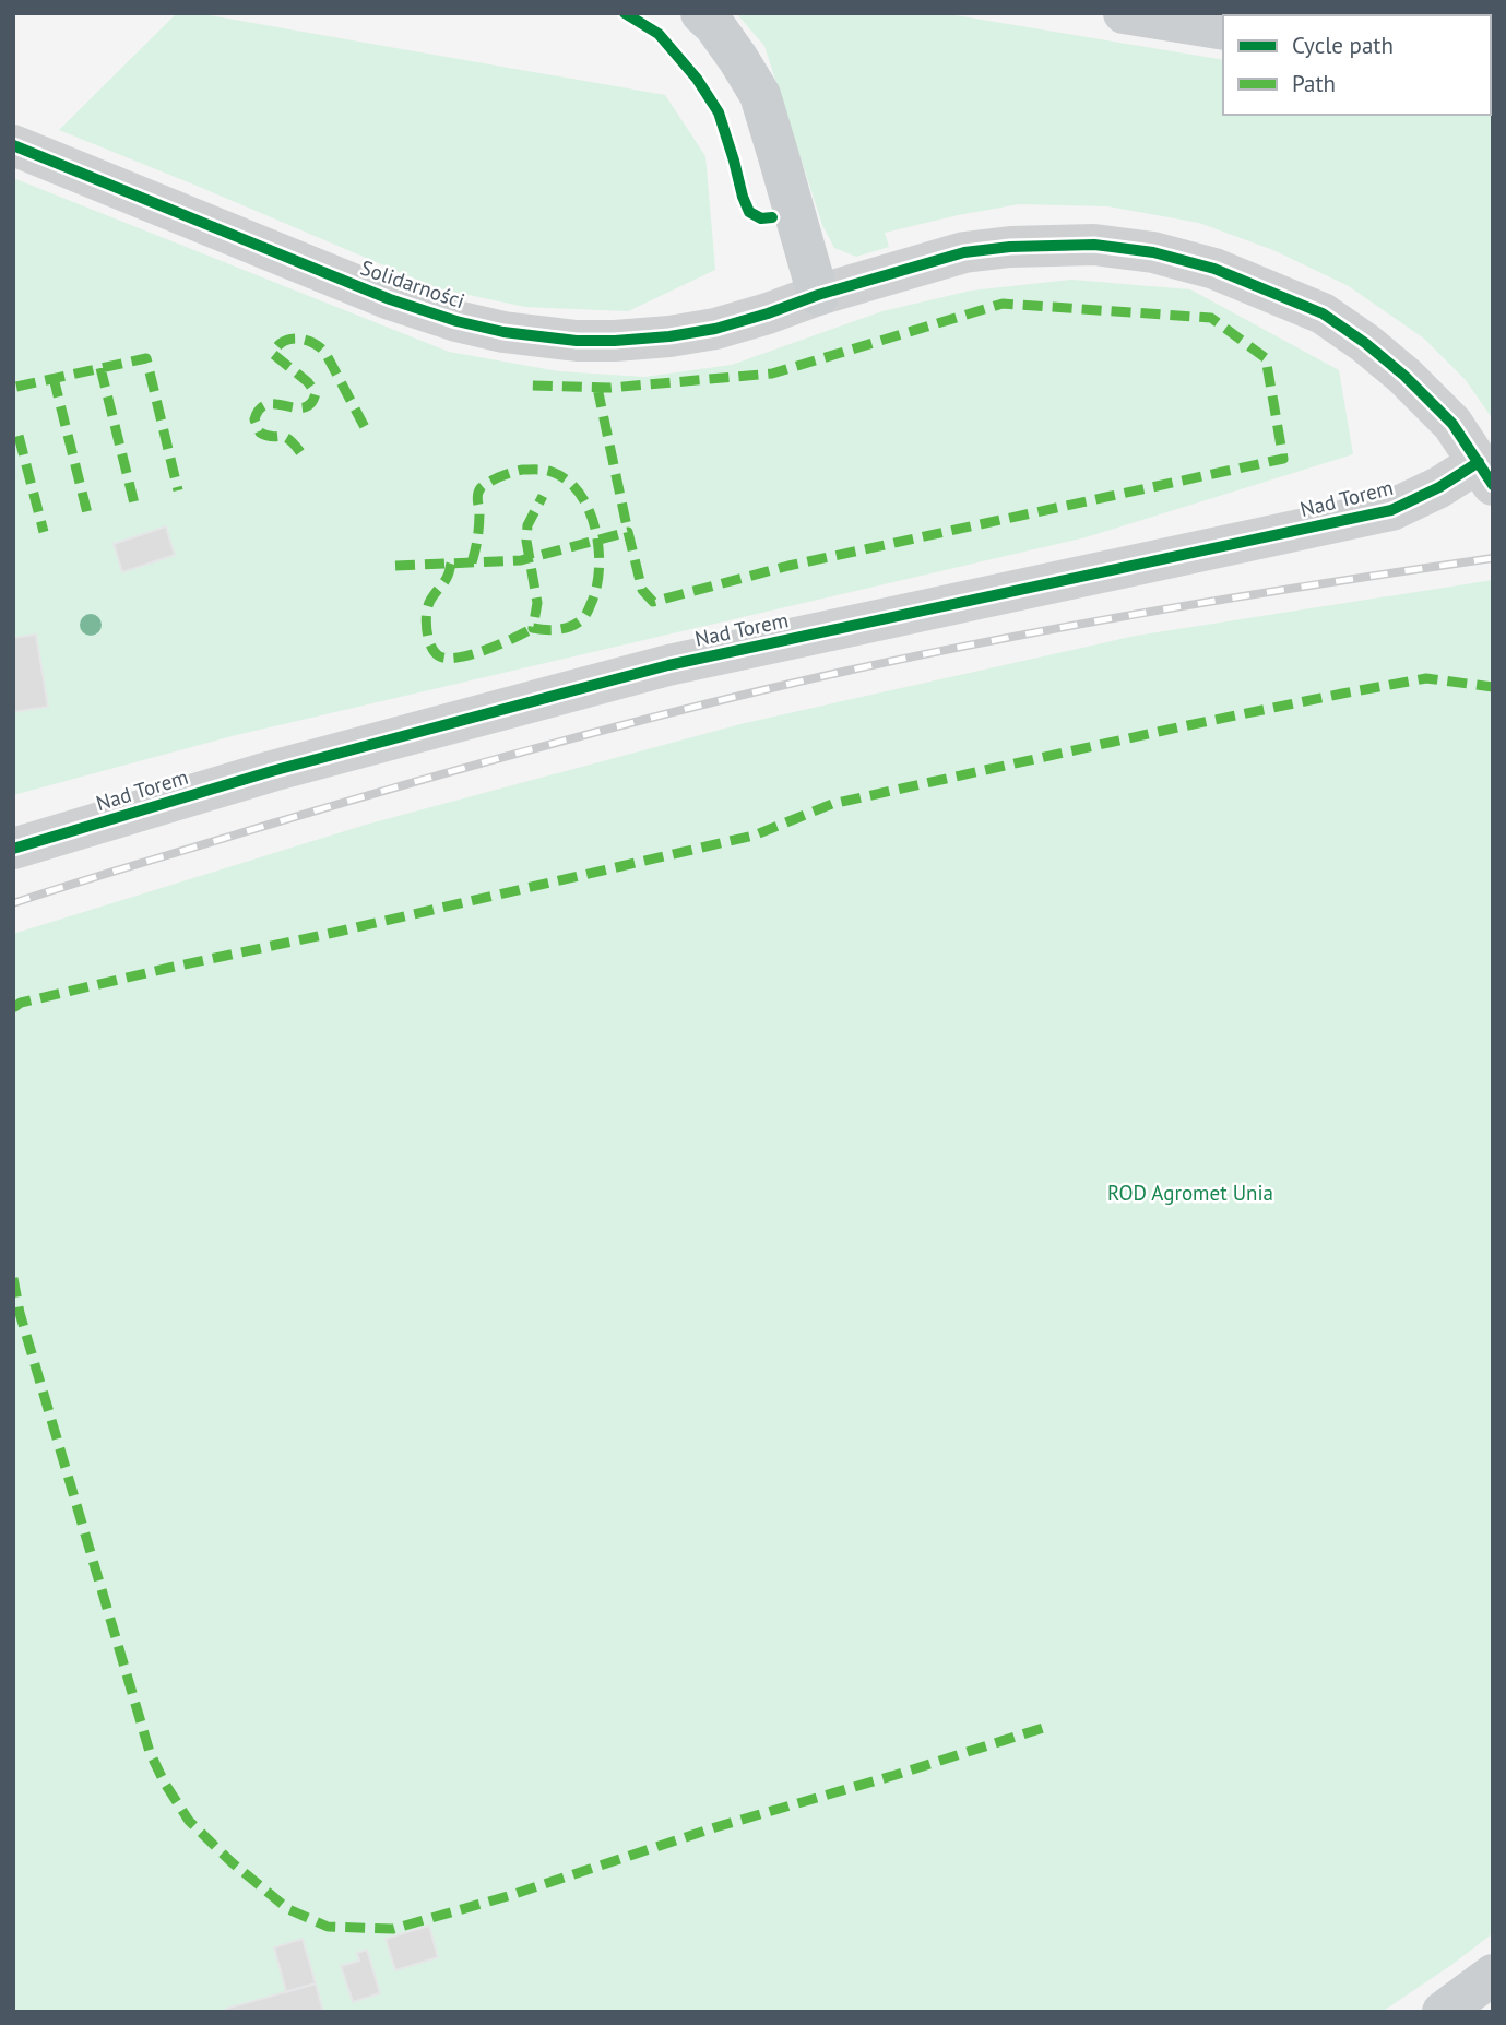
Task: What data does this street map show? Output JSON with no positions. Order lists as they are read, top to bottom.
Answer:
{
  "streets": {
    "street": ["Solidarności", "Nad Torem"]
  },
  "crossings": [
    ["Solidarności", "Nad Torem"]
  ],
  "parks": ["ROD Agromet Unia"],
  "legend": ["Cycle path", "Path"]
}
